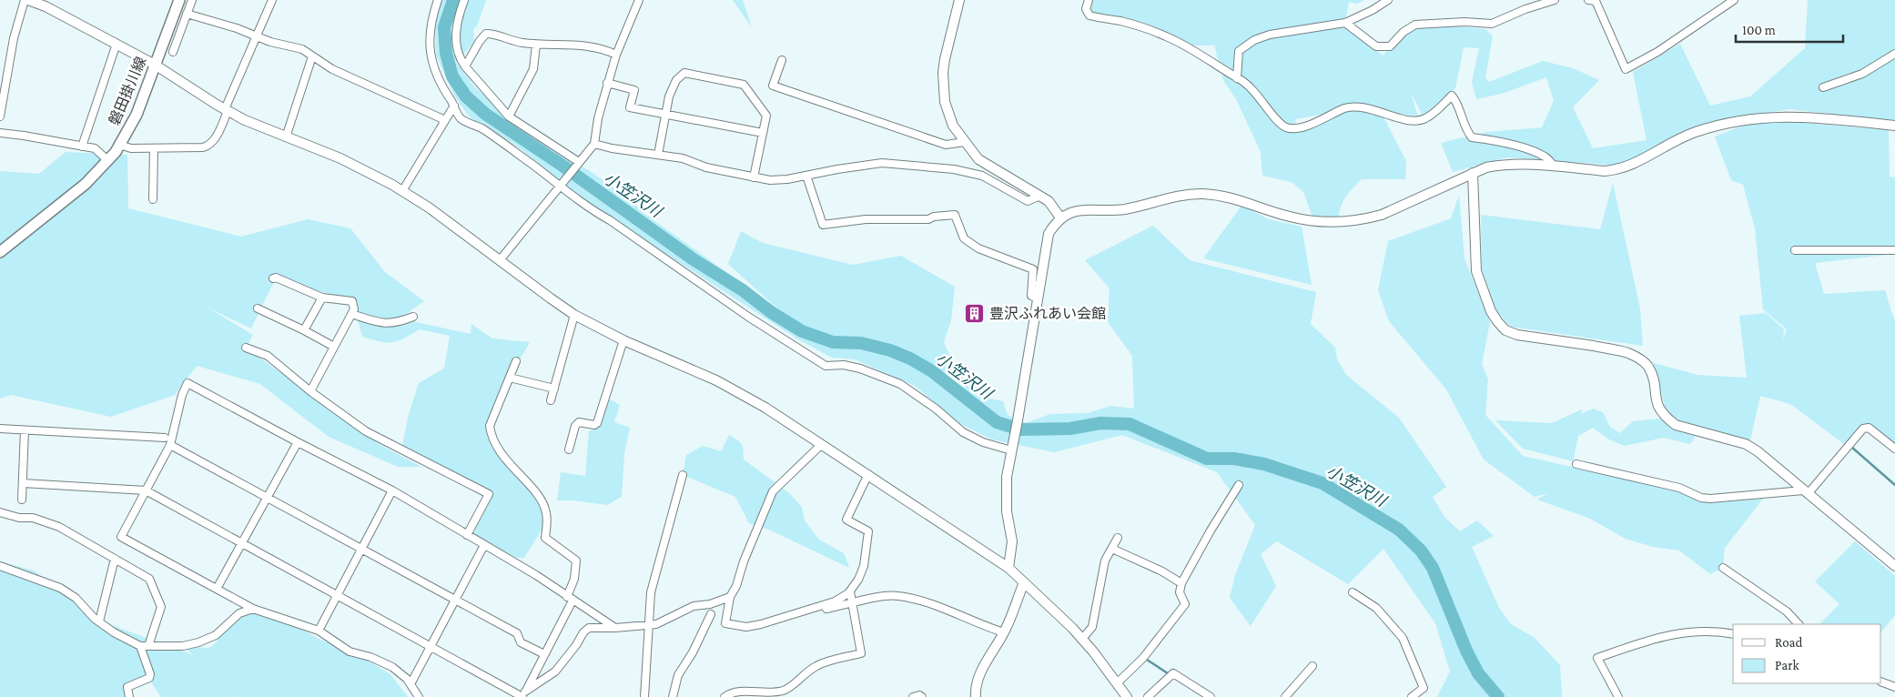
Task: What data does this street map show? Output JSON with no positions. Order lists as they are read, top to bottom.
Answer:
{
  "streets": {
    "main road": ["磐田掛川線"]
  },
  "water": ["小笠沢川"],
  "places": {
    "building": ["豊沢ふれあい会館"]
  },
  "legend": ["Road", "Park"],
  "scale_bar": "100 m"
}
